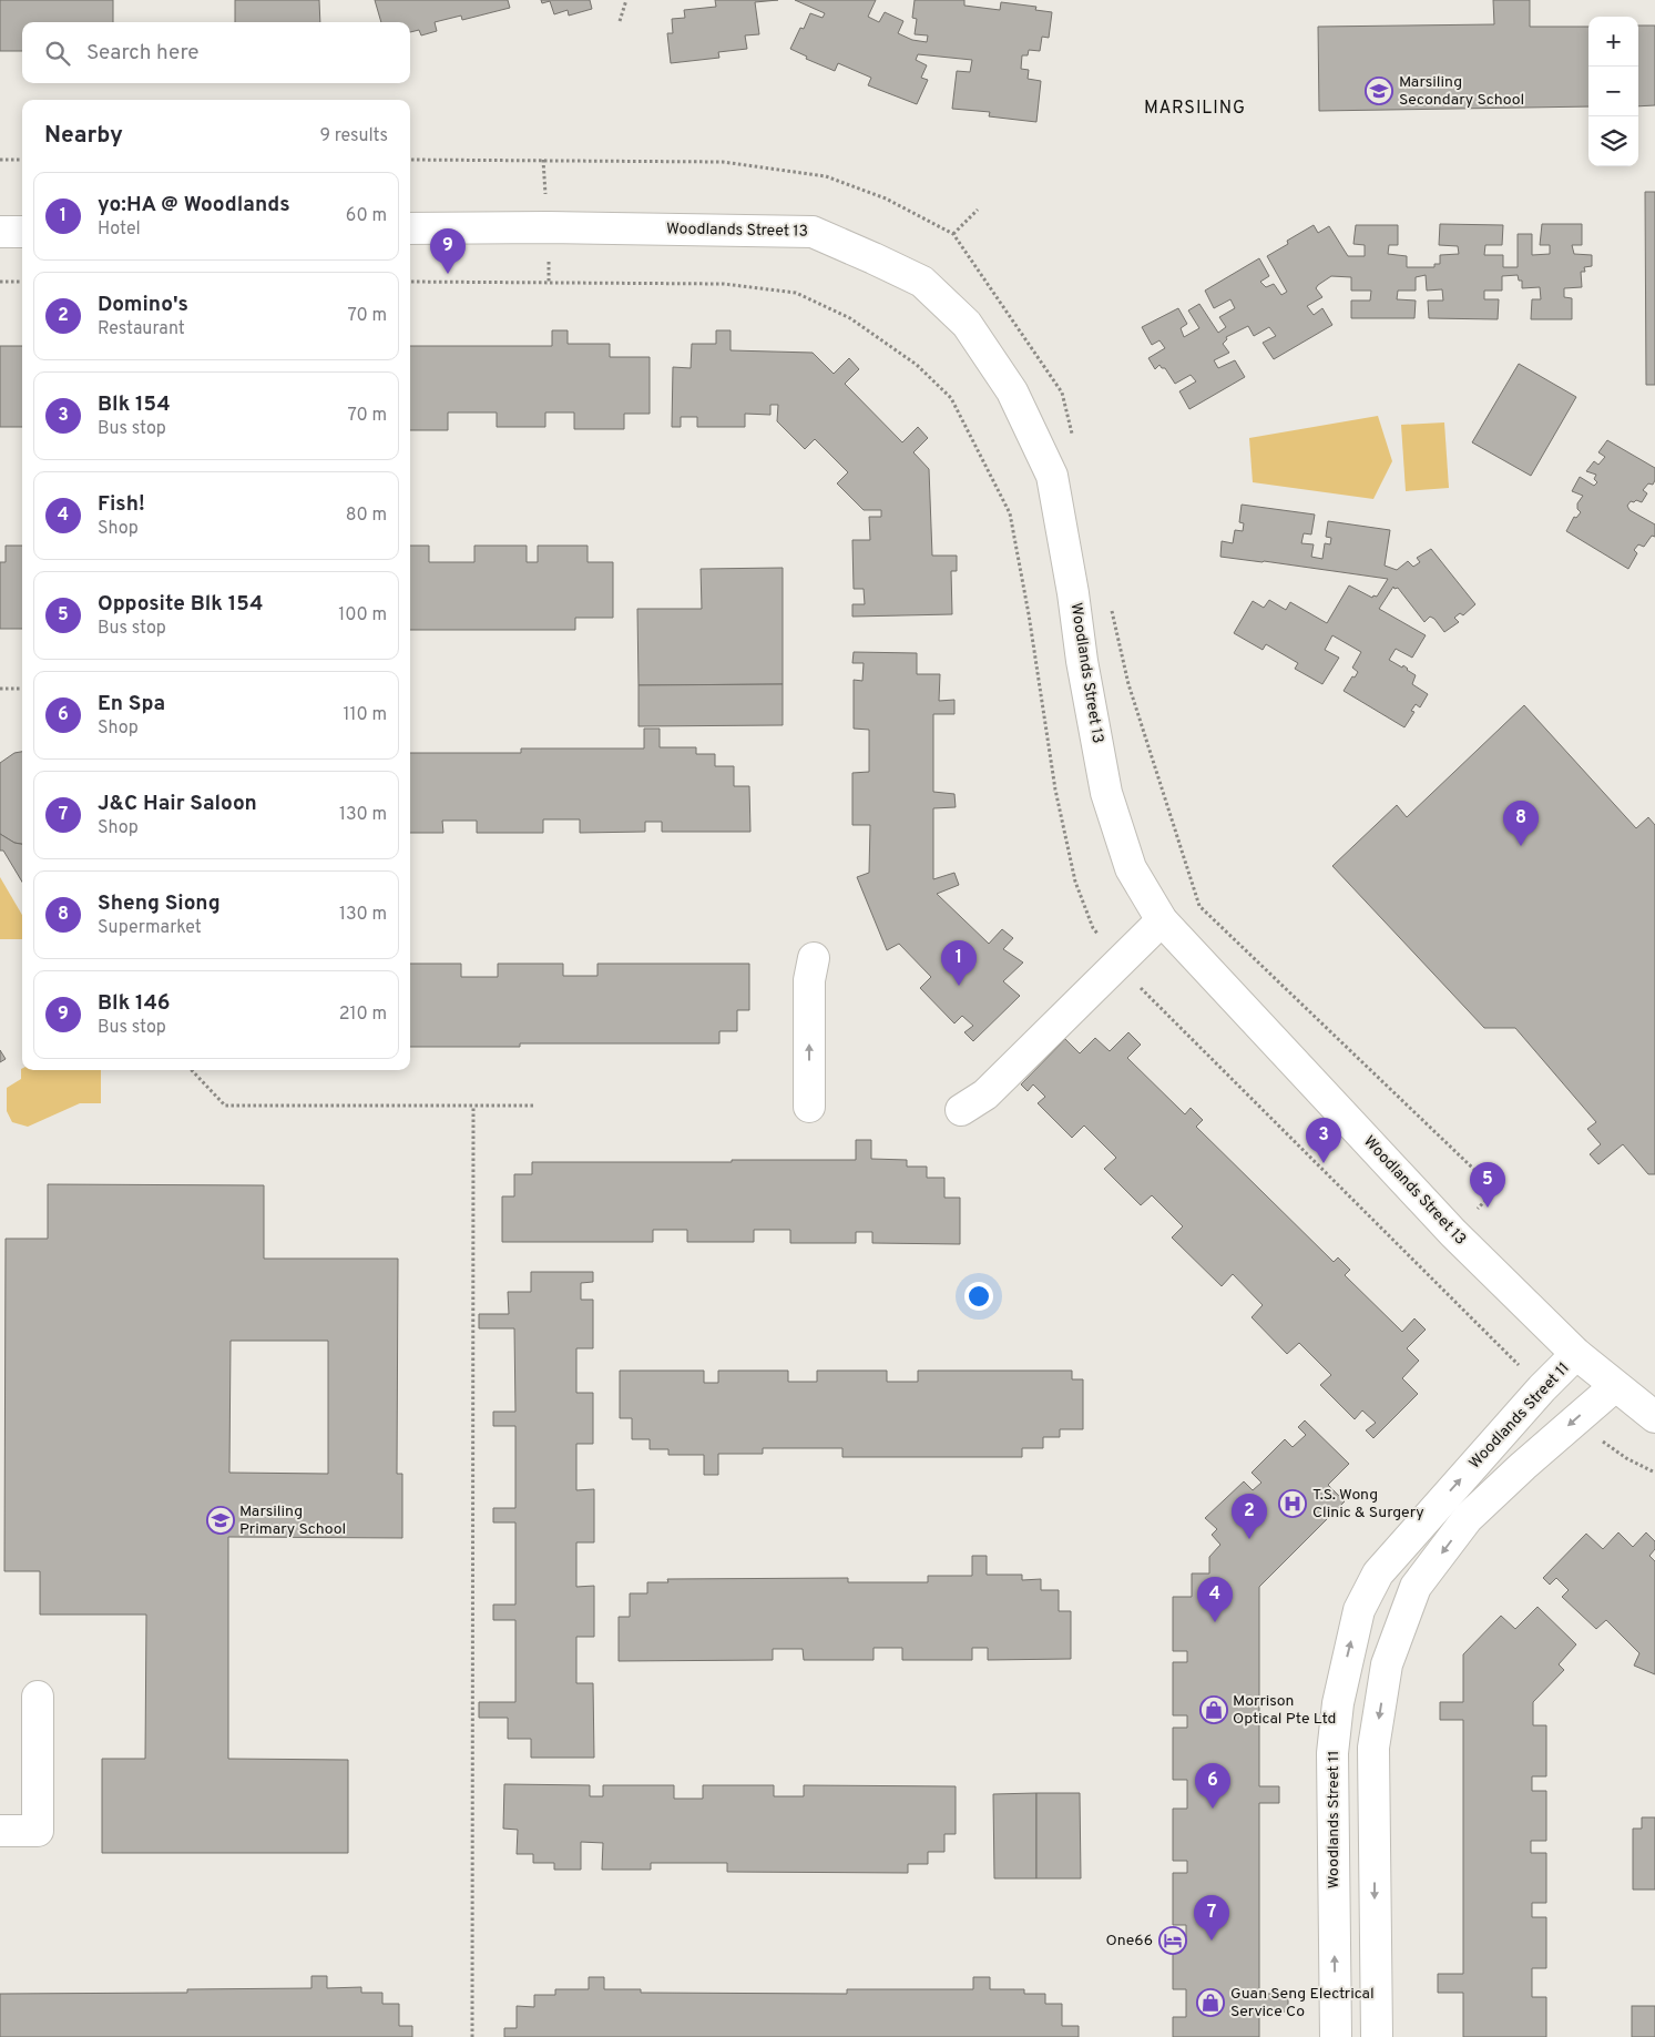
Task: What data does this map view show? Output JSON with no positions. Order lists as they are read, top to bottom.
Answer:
{
  "streets": {
    "street": ["Woodlands Street 13", "Woodlands Street 11"]
  },
  "crossings": [
    ["Woodlands Street 13", "Woodlands Street 11"]
  ],
  "districts": ["MARSILING"],
  "places": {
    "school or university": ["Marsiling Secondary School", "Marsiling Primary School"],
    "hospital": ["T.S. Wong Clinic & Surgery"],
    "shop": ["Morrison Optical Pte Ltd", "Guan Seng Electrical Service Co"],
    "hotel": ["One66"]
  },
  "page": {
    "map_buttons": ["+", "−"],
    "search": "Search here",
    "heading": ["Nearby", "9 results"],
    "list": [
      {
        "mark": "1",
        "name": "yo:HA @ Woodlands",
        "note": "Hotel",
        "value": "60 m"
      },
      {
        "mark": "2",
        "name": "Domino's",
        "note": "Restaurant",
        "value": "70 m"
      },
      {
        "mark": "3",
        "name": "Blk 154",
        "note": "Bus stop",
        "value": "70 m"
      },
      {
        "mark": "4",
        "name": "Fish!",
        "note": "Shop",
        "value": "80 m"
      },
      {
        "mark": "5",
        "name": "Opposite Blk 154",
        "note": "Bus stop",
        "value": "100 m"
      },
      {
        "mark": "6",
        "name": "En Spa",
        "note": "Shop",
        "value": "110 m"
      },
      {
        "mark": "7",
        "name": "J&C Hair Saloon",
        "note": "Shop",
        "value": "130 m"
      },
      {
        "mark": "8",
        "name": "Sheng Siong",
        "note": "Supermarket",
        "value": "130 m"
      },
      {
        "mark": "9",
        "name": "Blk 146",
        "note": "Bus stop",
        "value": "210 m"
      }
    ],
    "pins": [
      "9",
      "8",
      "1",
      "3",
      "5",
      "2",
      "4",
      "6",
      "7"
    ]
  }
}
